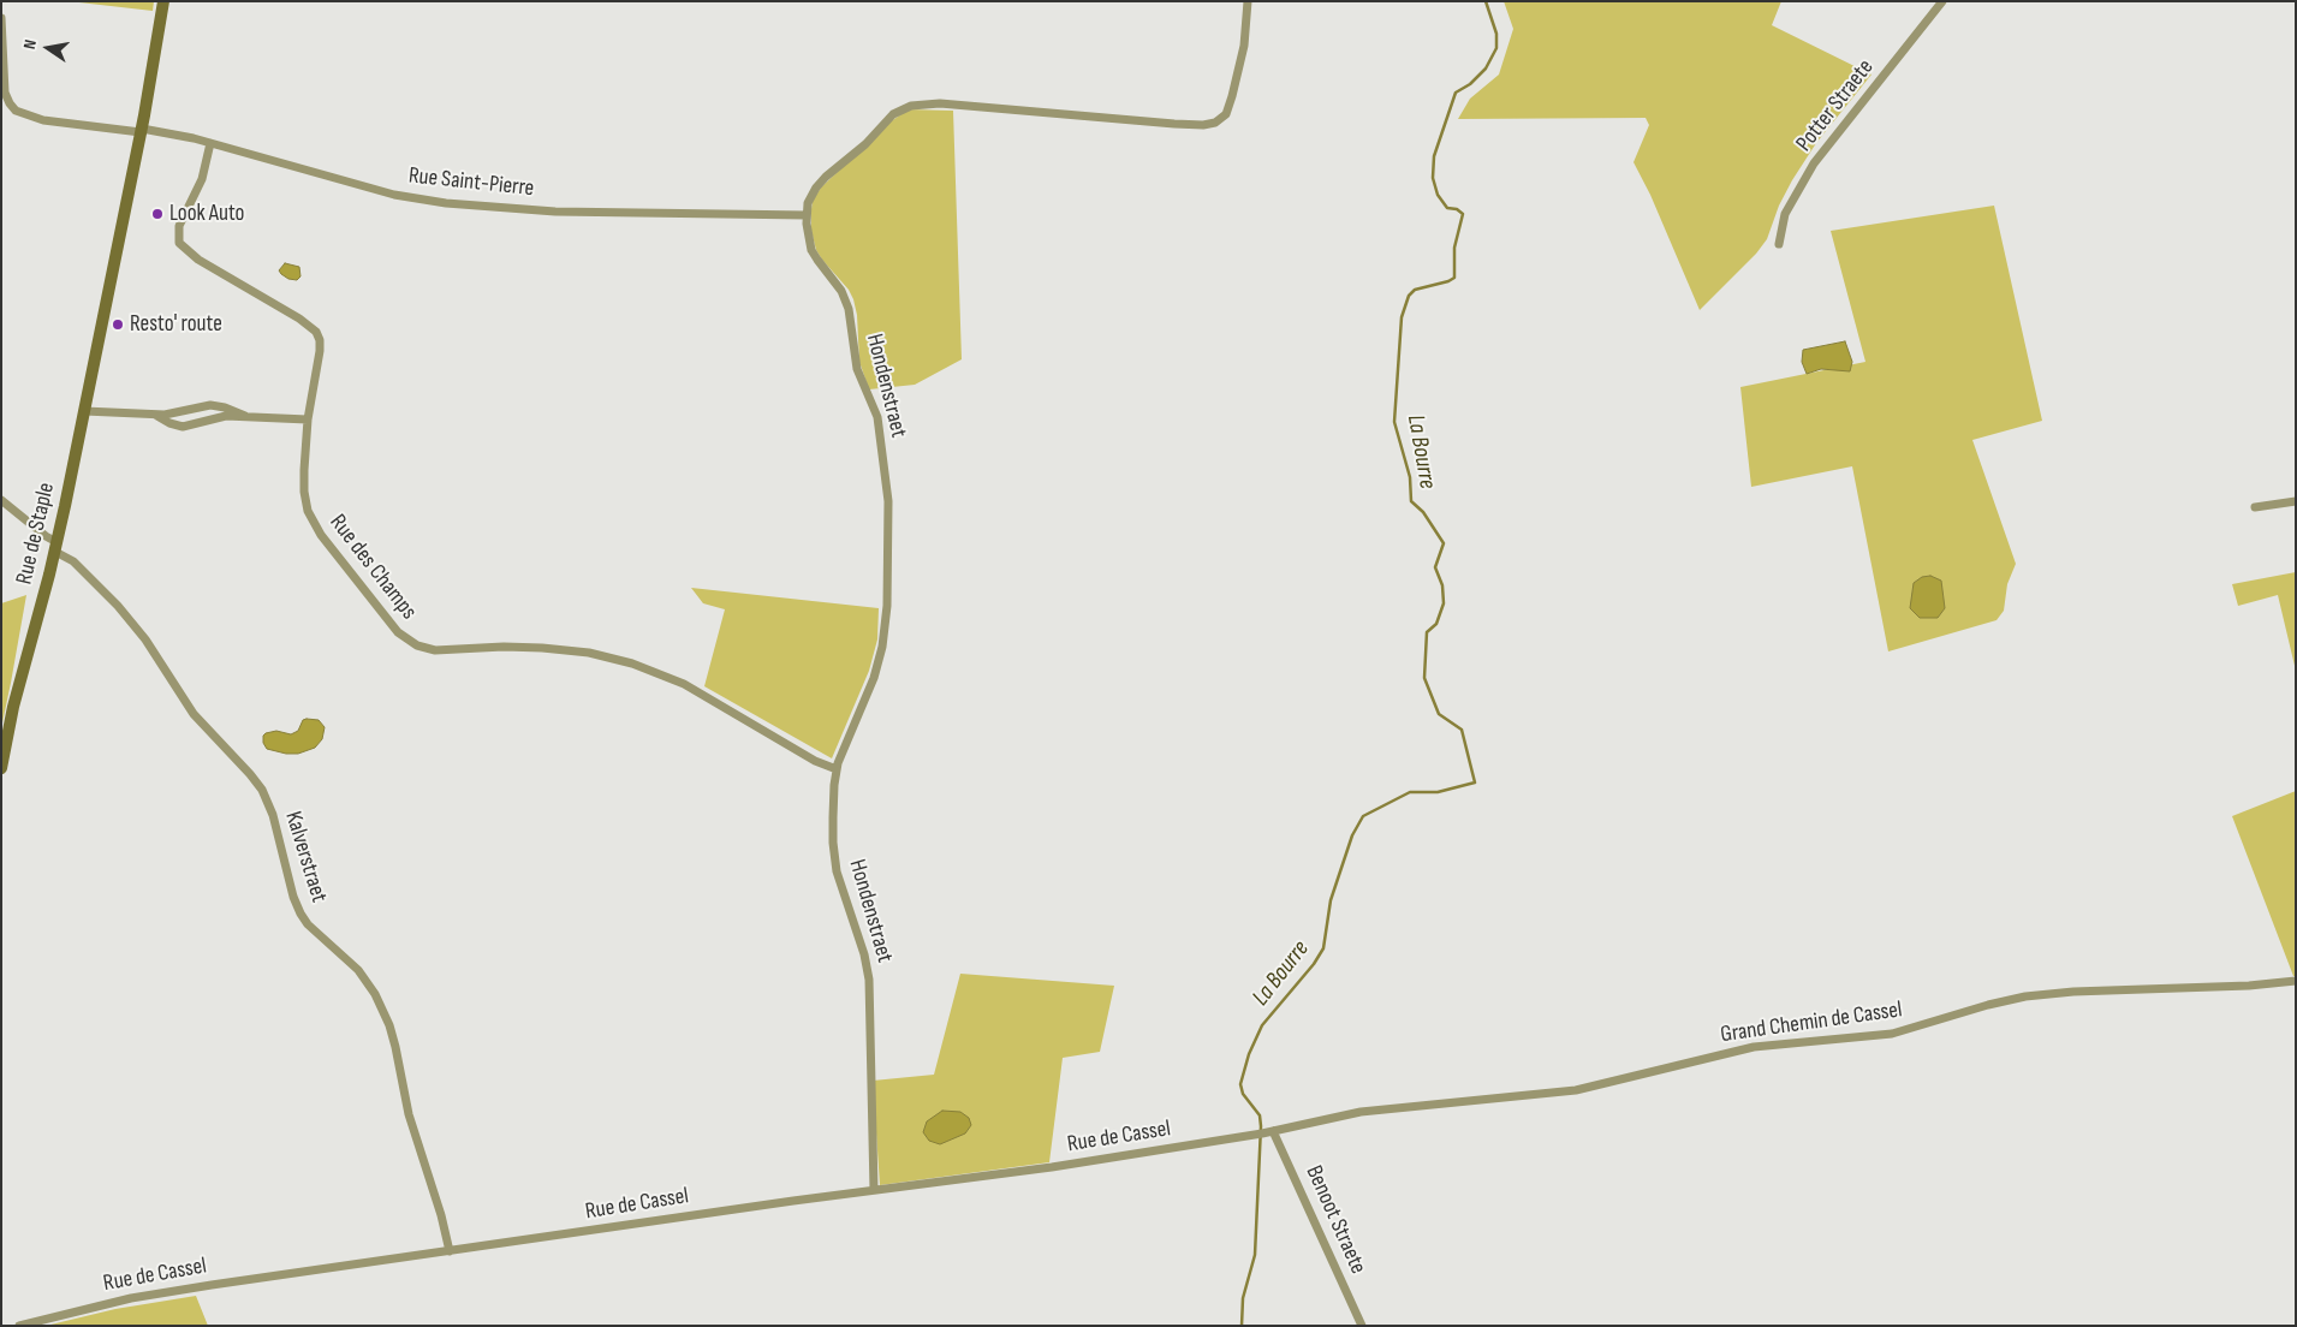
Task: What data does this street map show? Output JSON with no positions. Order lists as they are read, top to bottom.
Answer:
{
  "streets": {
    "main road": ["Rue de Staple"],
    "street": [
      "Potter Straete",
      "Rue Saint-Pierre",
      "Hondenstraet",
      "Rue des Champs",
      "Kalverstraet",
      "Grand Chemin de Cassel",
      "Rue de Cassel",
      "Benoot Straete"
    ]
  },
  "crossings": [
    ["Rue Saint-Pierre", "Hondenstraet"],
    ["Rue Saint-Pierre", "Rue de Staple"],
    ["Rue Saint-Pierre", "Rue des Champs"],
    ["Hondenstraet", "Rue des Champs"],
    ["Hondenstraet", "Rue de Cassel"],
    ["Rue de Staple", "Kalverstraet"],
    ["Kalverstraet", "Rue de Cassel"],
    ["Grand Chemin de Cassel", "Rue de Cassel"],
    ["Grand Chemin de Cassel", "Benoot Straete"]
  ],
  "water": ["La Bourre"],
  "places": ["Look Auto", "Resto' route"],
  "north": "left"
}
